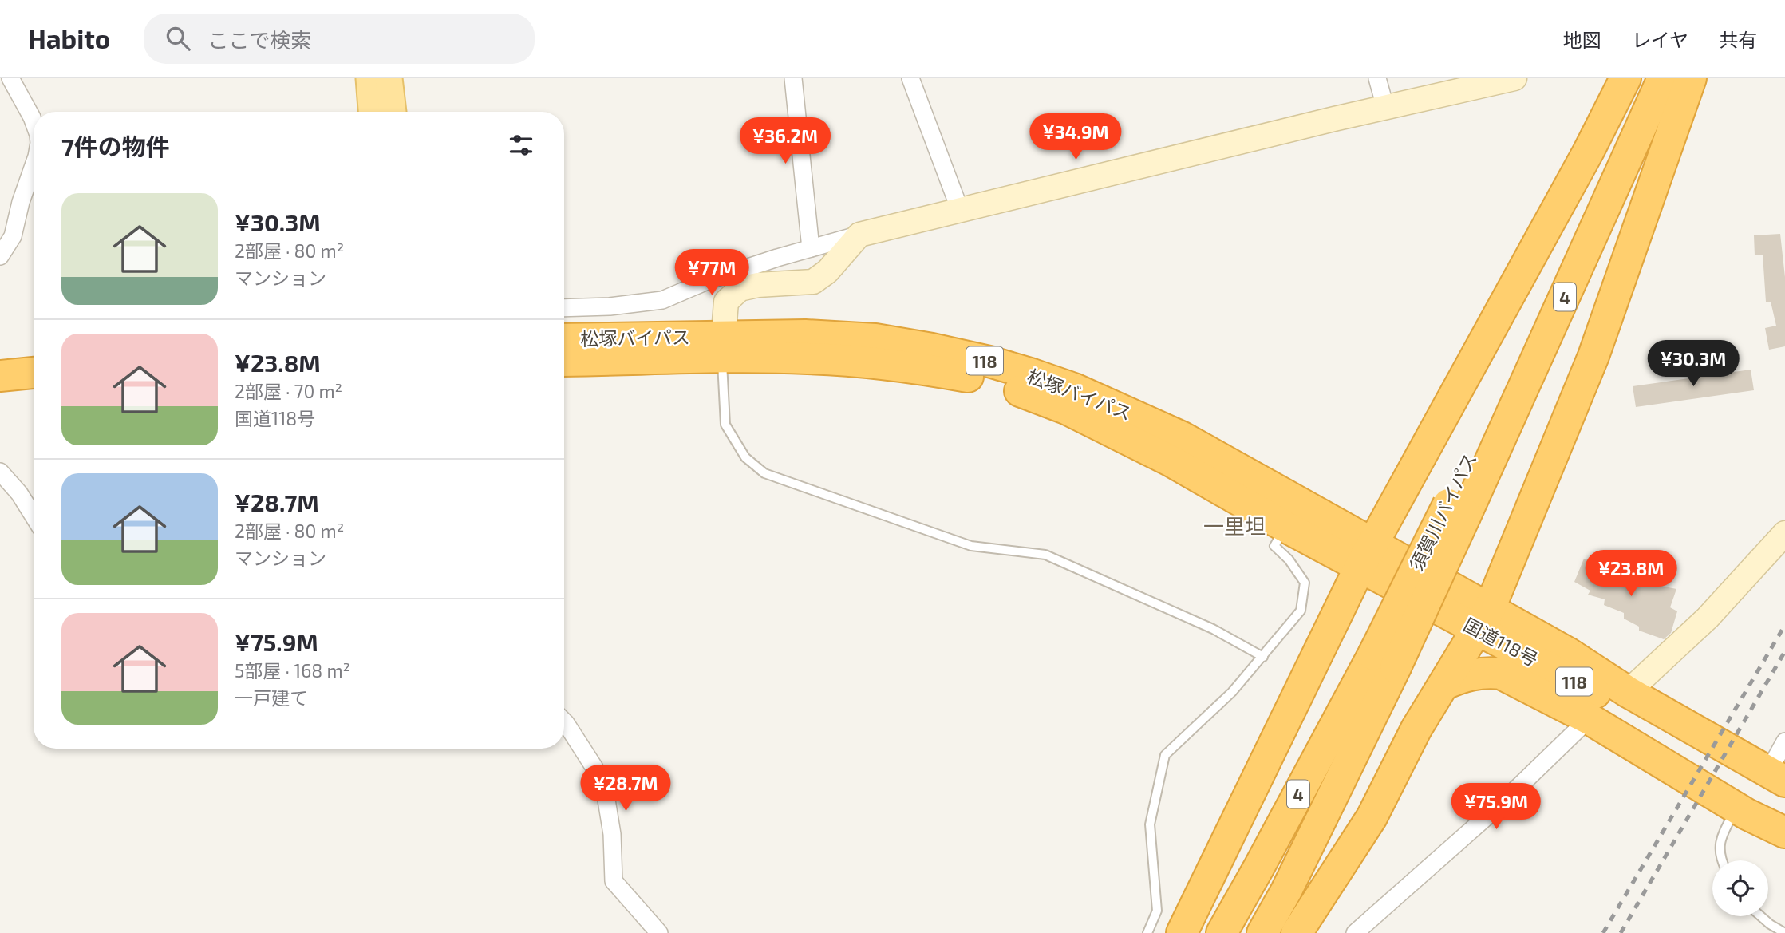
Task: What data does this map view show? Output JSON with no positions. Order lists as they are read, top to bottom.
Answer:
{
  "streets": {
    "highway": [
      "4",
      "松塚バイパス",
      "118",
      "須賀川バイパス",
      "国道118号"
    ]
  },
  "crossings": [
    ["松塚バイパス", "国道118号"],
    ["118", "国道118号"]
  ],
  "districts": ["一里坦"],
  "page": {
    "header": "Habito",
    "search": "ここで検索",
    "nav": ["地図", "レイヤ", "共有"],
    "heading": "7件の物件",
    "price": [
      "¥34.9M",
      "¥36.2M",
      "¥77M",
      "¥30.3M",
      "¥23.8M",
      "¥28.7M",
      "¥75.9M"
    ],
    "list": [
      {
        "name": "¥30.3M",
        "note": "2部屋 · 80 m² · マンション"
      },
      {
        "name": "¥23.8M",
        "note": "2部屋 · 70 m² · 国道118号"
      },
      {
        "name": "¥28.7M",
        "note": "2部屋 · 80 m² · マンション"
      },
      {
        "name": "¥75.9M",
        "note": "5部屋 · 168 m² · 一戸建て"
      }
    ]
  }
}
